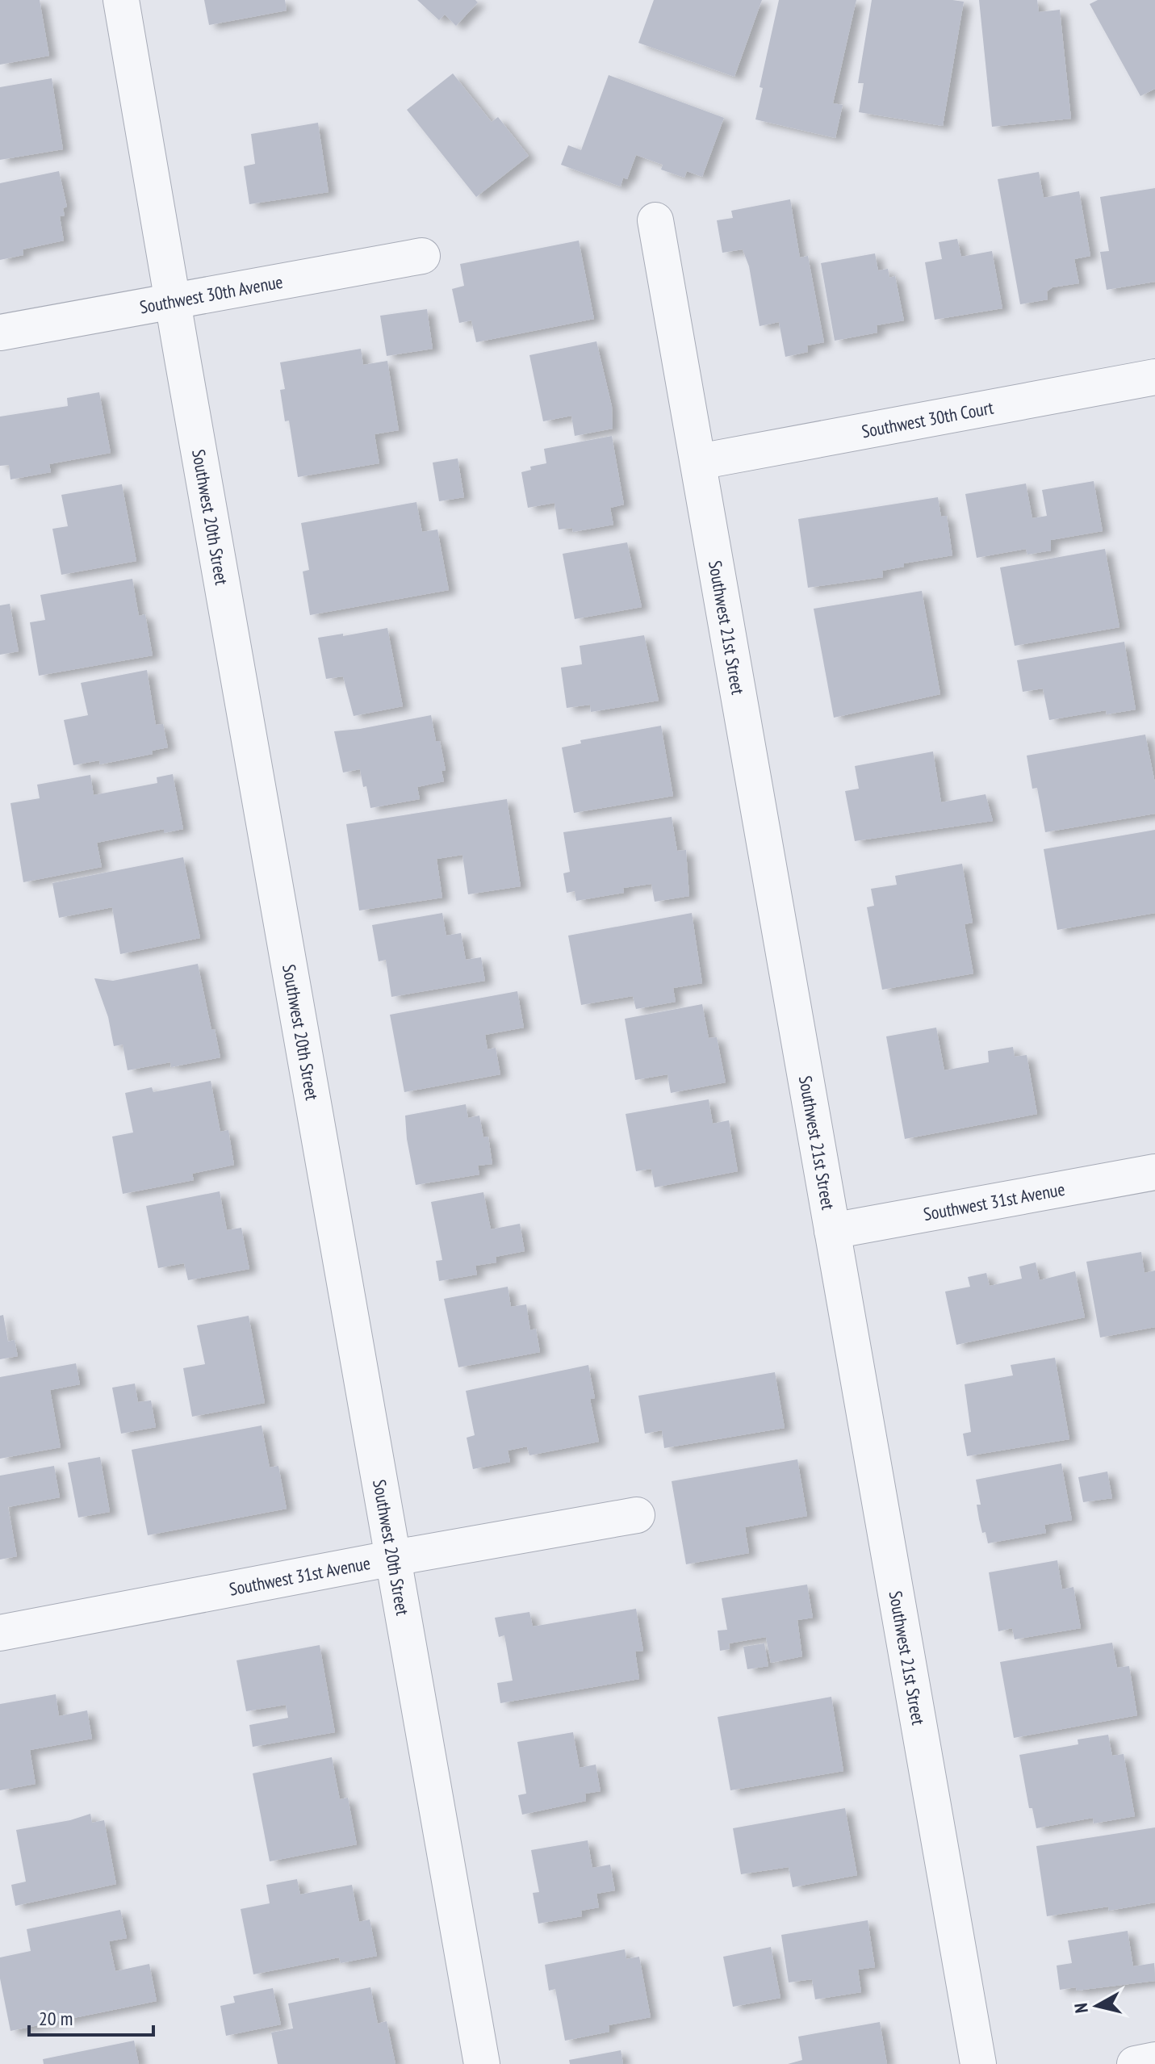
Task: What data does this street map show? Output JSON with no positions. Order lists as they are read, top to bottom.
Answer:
{
  "streets": {
    "street": [
      "Southwest 30th Avenue",
      "Southwest 30th Court",
      "Southwest 20th Street",
      "Southwest 21st Street",
      "Southwest 31st Avenue"
    ]
  },
  "crossings": [
    ["Southwest 30th Avenue", "Southwest 20th Street"],
    ["Southwest 30th Court", "Southwest 21st Street"],
    ["Southwest 20th Street", "Southwest 31st Avenue"],
    ["Southwest 21st Street", "Southwest 31st Avenue"]
  ],
  "scale_bar": "20 m",
  "north": "left"
}
